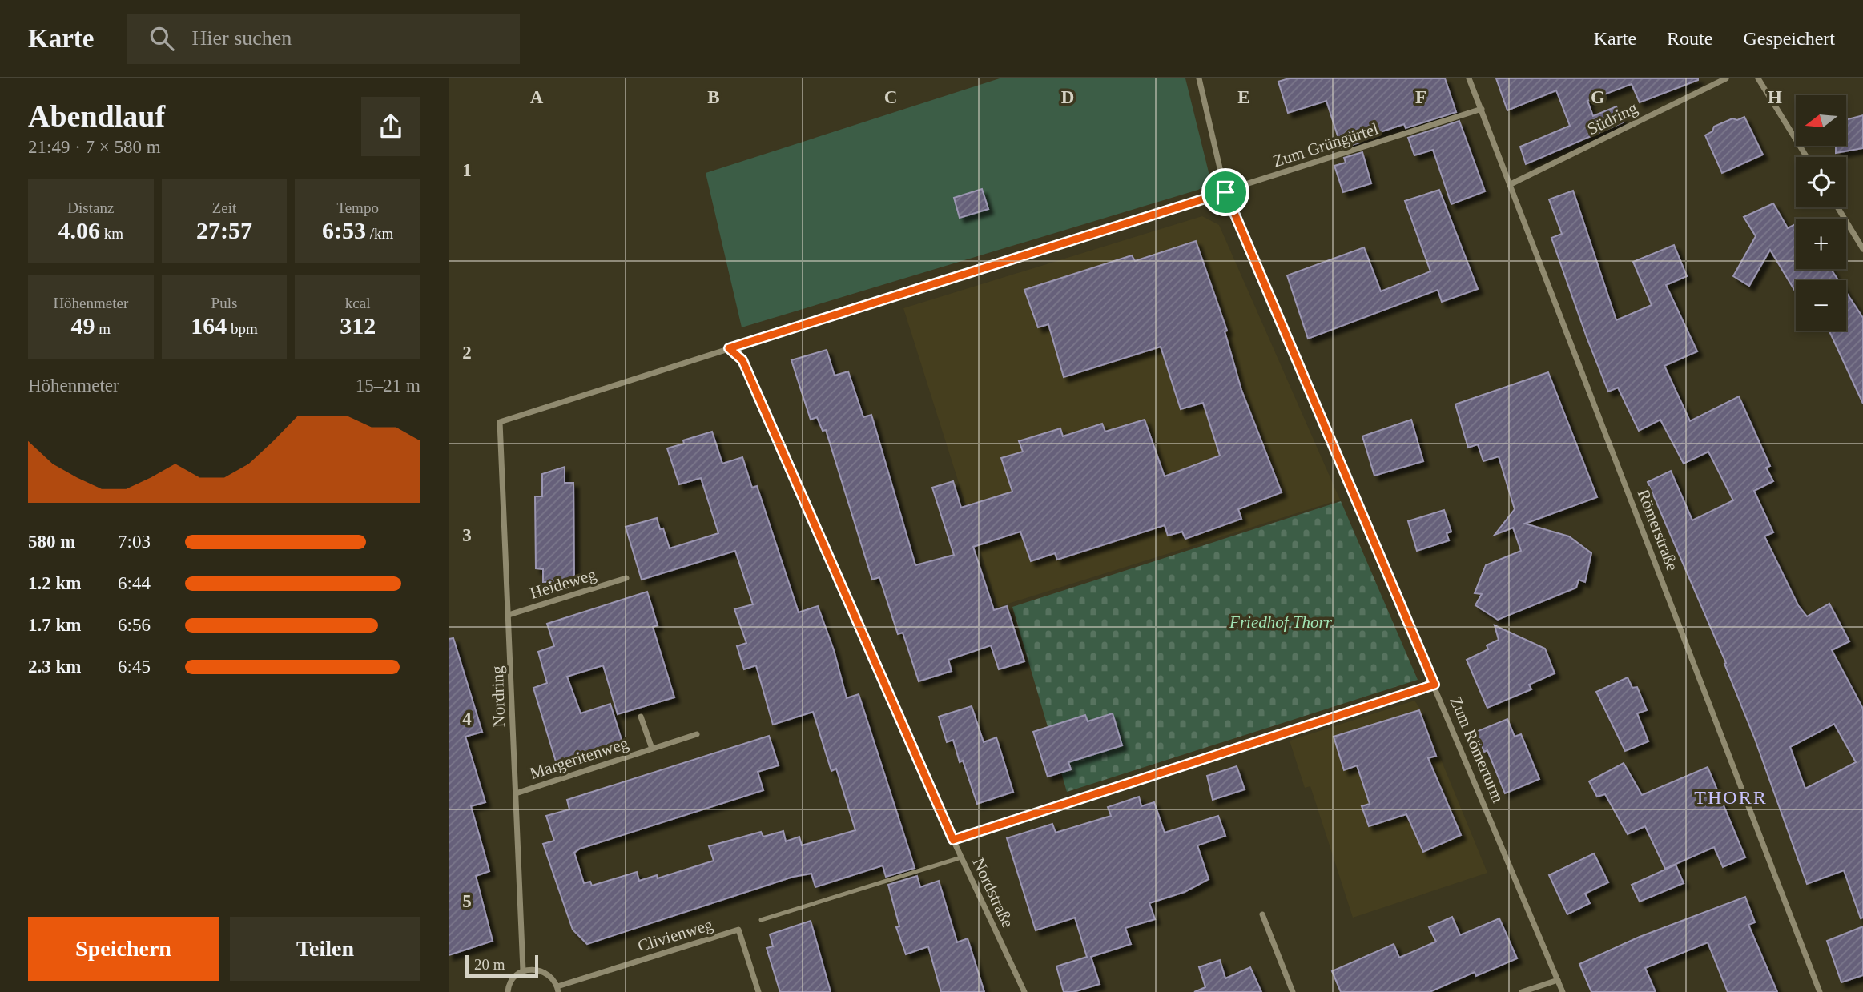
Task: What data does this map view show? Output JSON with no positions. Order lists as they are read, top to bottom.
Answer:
{
  "streets": {
    "street": [
      "Südring",
      "Zum Grüngürtel",
      "Römerstraße",
      "Heideweg",
      "Nordring",
      "Zum Römerturm",
      "Margeritenweg",
      "Nordstraße",
      "Clivienweg"
    ]
  },
  "crossings": [
    ["Südring", "Römerstraße"],
    ["Zum Grüngürtel", "Römerstraße"],
    ["Zum Grüngürtel", "Nordring"],
    ["Zum Grüngürtel", "Zum Römerturm"],
    ["Zum Grüngürtel", "Nordstraße"],
    ["Heideweg", "Nordring"],
    ["Nordring", "Margeritenweg"]
  ],
  "districts": ["THORR"],
  "parks": ["Friedhof Thorr"],
  "scale_bar": "20 m",
  "north": "left",
  "page": {
    "header": "Karte",
    "search": "Hier suchen",
    "nav": ["Karte", "Route", "Gespeichert"],
    "heading": ["Abendlauf", "21:49 · 7 × 580 m"],
    "map_buttons": ["+", "−"],
    "stats": [
      ["Distanz", "4.06 km"],
      ["Zeit", "27:57"],
      ["Tempo", "6:53 /km"],
      ["Höhenmeter", "49 m"],
      ["Puls", "164 bpm"],
      ["kcal", "312"]
    ],
    "chart": ["Höhenmeter", "15–21 m"],
    "list": [
      {
        "name": "580 m",
        "note": "7:03"
      },
      {
        "name": "1.2 km",
        "note": "6:44"
      },
      {
        "name": "1.7 km",
        "note": "6:56"
      },
      {
        "name": "2.3 km",
        "note": "6:45"
      }
    ],
    "buttons": ["Speichern", "Teilen"],
    "scale": "20 m"
  },
  "grid": {
    "columns": [
      "A",
      "B",
      "C",
      "D",
      "E",
      "F",
      "G",
      "H"
    ],
    "rows": [
      "1",
      "2",
      "3",
      "4",
      "5"
    ]
  }
}
